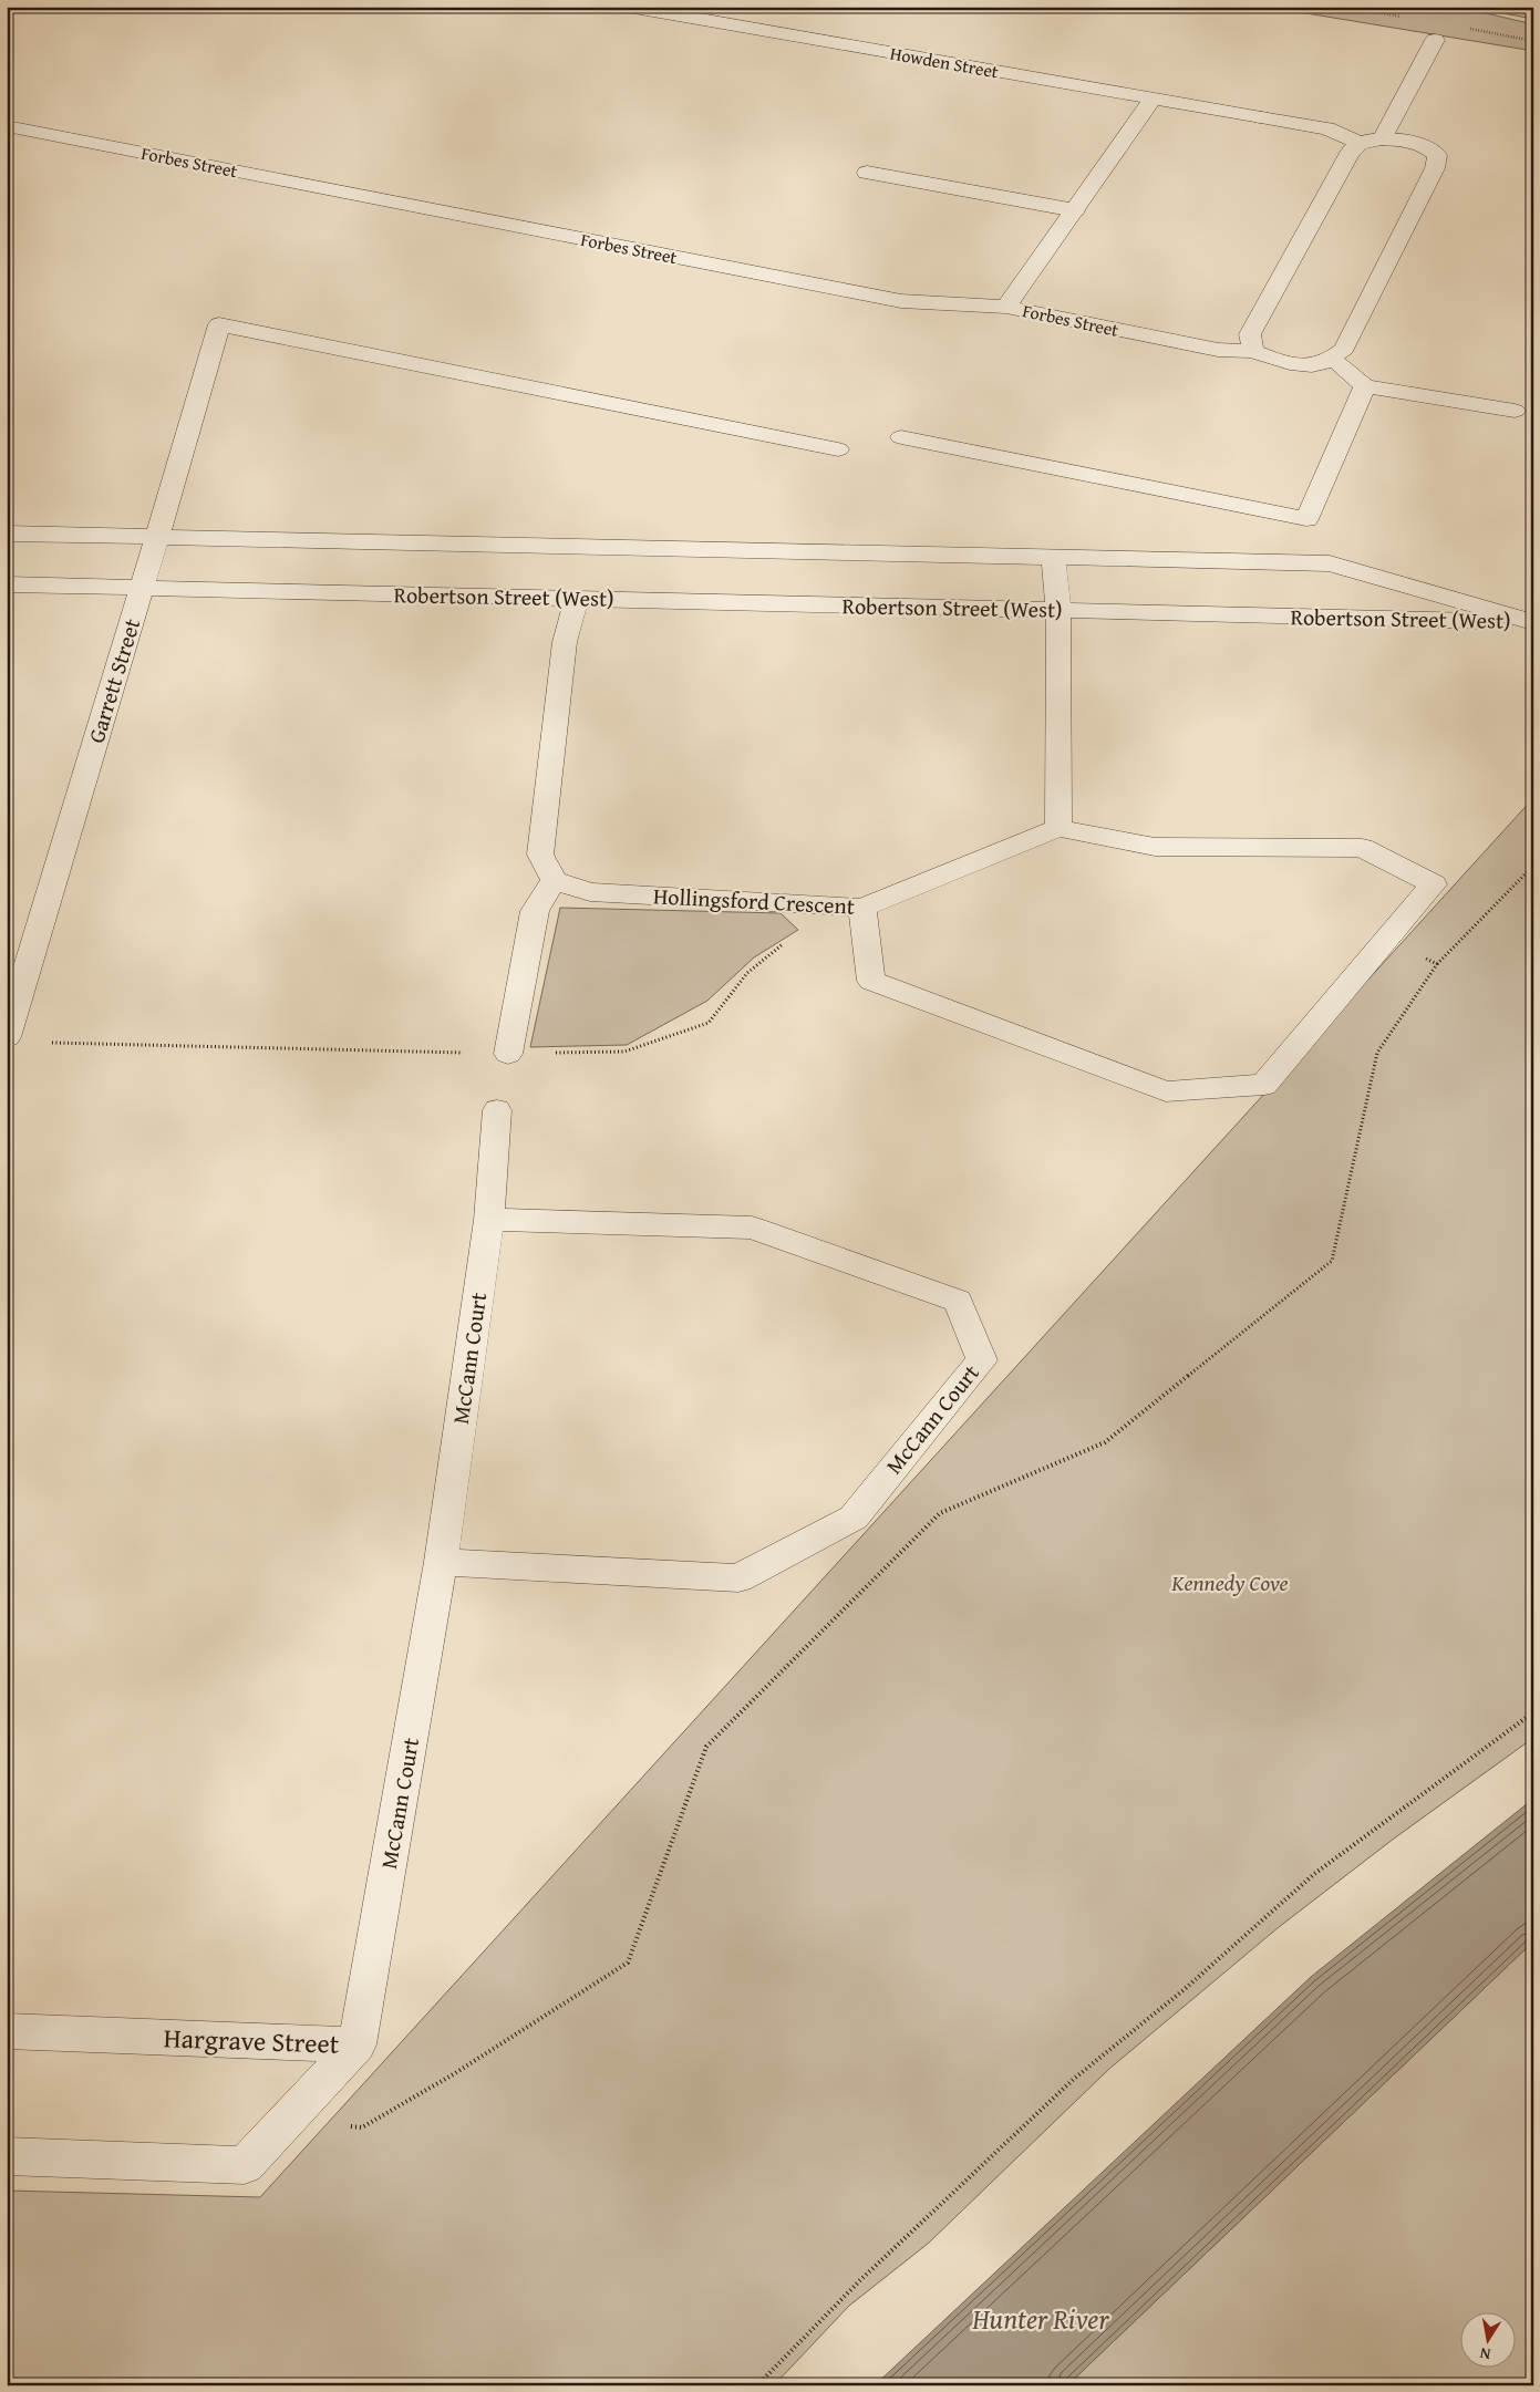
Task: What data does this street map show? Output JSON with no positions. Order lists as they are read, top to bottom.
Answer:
{
  "streets": {
    "street": [
      "Howden Street",
      "Forbes Street",
      "Robertson Street (West)",
      "Garrett Street",
      "Hollingsford Crescent",
      "McCann Court",
      "Hargrave Street"
    ]
  },
  "crossings": [
    ["Robertson Street (West)", "Garrett Street"],
    ["McCann Court", "Hargrave Street"]
  ],
  "water": ["Hunter River"],
  "parks": ["Kennedy Cove"],
  "north": "bottom"
}
